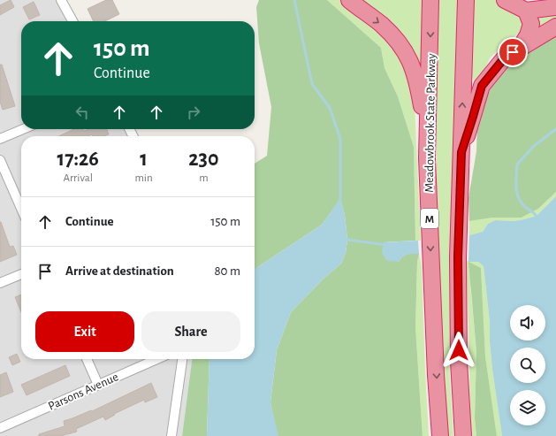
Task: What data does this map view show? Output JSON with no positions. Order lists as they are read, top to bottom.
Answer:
{
  "streets": {
    "highway": ["Meadowbrook State Parkway", "M"],
    "street": ["Parsons Avenue"]
  },
  "page": {
    "turn": ["150 m", "Continue"],
    "eta": [
      "17:26",
      "Arrival",
      "1",
      "min",
      "230",
      "m"
    ],
    "list": [
      {
        "name": "Continue",
        "value": "150 m"
      },
      {
        "name": "Arrive at destination",
        "value": "80 m"
      }
    ],
    "buttons": ["Exit", "Share"]
  }
}
